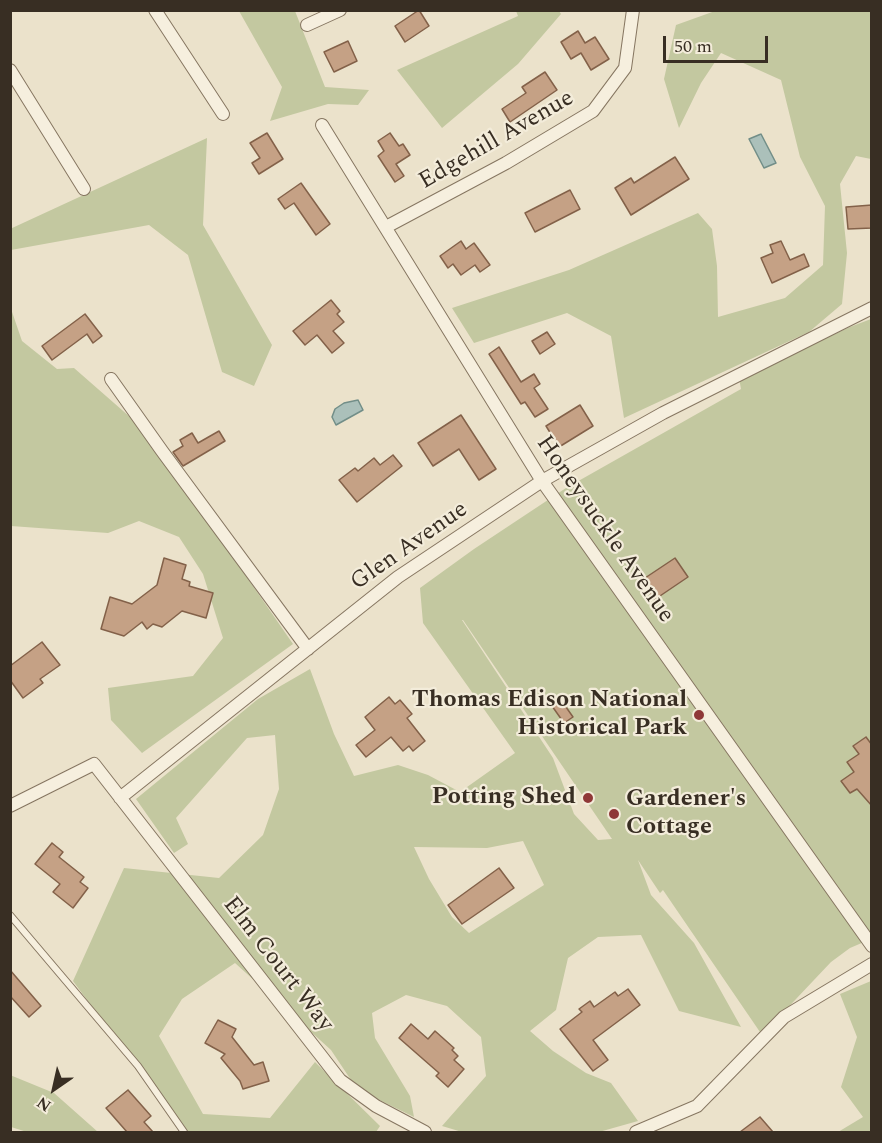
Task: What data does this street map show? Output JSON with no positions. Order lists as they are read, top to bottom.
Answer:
{
  "streets": {
    "street": [
      "Edgehill Avenue",
      "Honeysuckle Avenue",
      "Glen Avenue",
      "Elm Court Way"
    ]
  },
  "crossings": [
    ["Edgehill Avenue", "Honeysuckle Avenue"],
    ["Honeysuckle Avenue", "Glen Avenue"],
    ["Glen Avenue", "Elm Court Way"]
  ],
  "places": ["Thomas Edison National Historical Park", "Potting Shed", "Gardener's Cottage"],
  "scale_bar": "50 m",
  "north": "bottom left"
}
